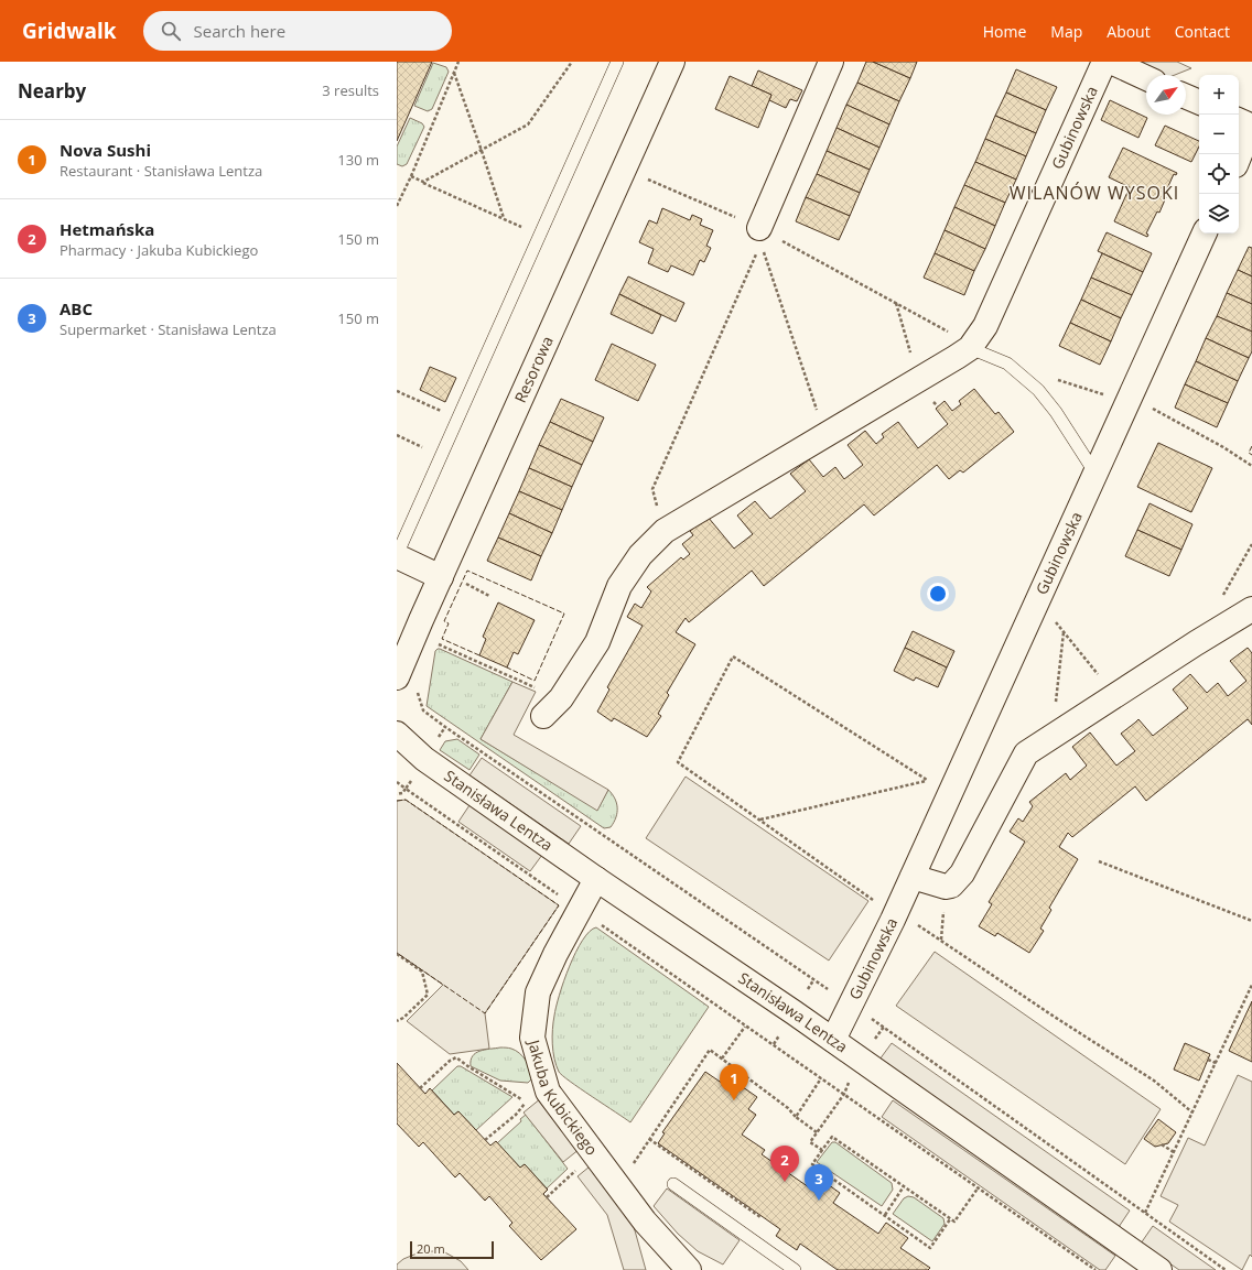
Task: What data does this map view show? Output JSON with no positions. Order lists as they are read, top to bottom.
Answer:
{
  "streets": {
    "street": [
      "Gubinowska",
      "Resorowa",
      "Stanisława Lentza",
      "Jakuba Kubickiego"
    ]
  },
  "crossings": [
    ["Gubinowska", "Stanisława Lentza"],
    ["Stanisława Lentza", "Jakuba Kubickiego"]
  ],
  "districts": ["WILANÓW WYSOKI"],
  "scale_bar": "20 m",
  "north": "top right",
  "page": {
    "header": "Gridwalk",
    "search": "Search here",
    "nav": [
      "Home",
      "Map",
      "About",
      "Contact"
    ],
    "heading": ["Nearby", "3 results"],
    "map_buttons": ["+", "−"],
    "list": [
      {
        "mark": "1",
        "name": "Nova Sushi",
        "note": "Restaurant · Stanisława Lentza",
        "value": "130 m"
      },
      {
        "mark": "2",
        "name": "Hetmańska",
        "note": "Pharmacy · Jakuba Kubickiego",
        "value": "150 m"
      },
      {
        "mark": "3",
        "name": "ABC",
        "note": "Supermarket · Stanisława Lentza",
        "value": "150 m"
      }
    ],
    "pins": ["1", "2", "3"],
    "scale": "20 m"
  }
}
